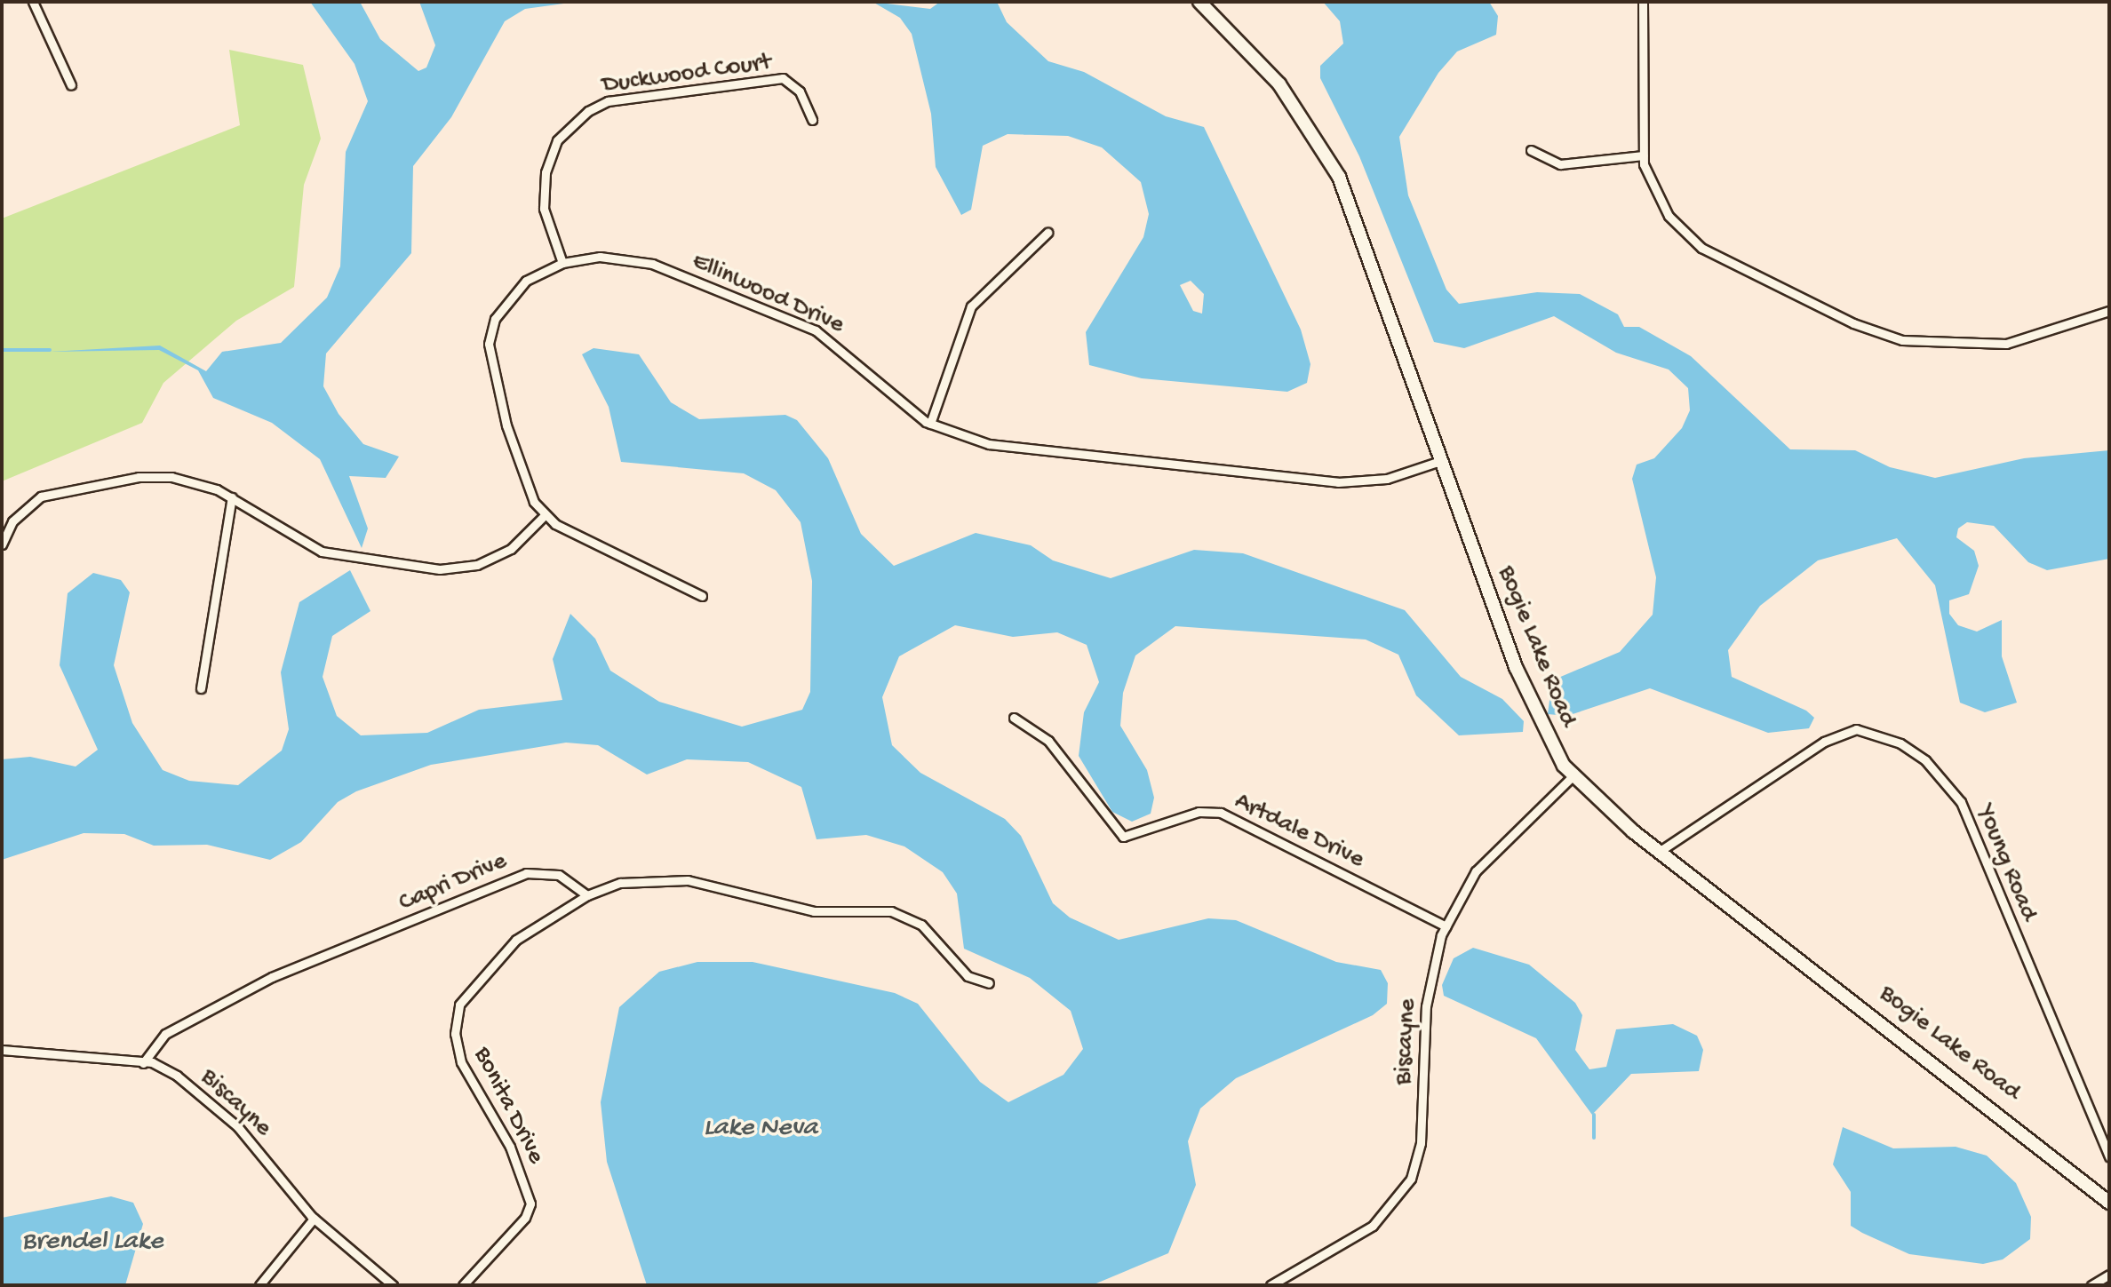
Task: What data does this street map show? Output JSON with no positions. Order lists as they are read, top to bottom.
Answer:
{
  "streets": {
    "main road": ["Bogie Lake Road"],
    "street": [
      "Duckwood Court",
      "Ellinwood Drive",
      "Artdale Drive",
      "Young Road",
      "Capri Drive",
      "Biscayne",
      "Bonita Drive"
    ]
  },
  "crossings": [
    ["Duckwood Court", "Ellinwood Drive"],
    ["Ellinwood Drive", "Bogie Lake Road"],
    ["Bogie Lake Road", "Young Road"],
    ["Bogie Lake Road", "Biscayne"],
    ["Artdale Drive", "Biscayne"],
    ["Capri Drive", "Biscayne"],
    ["Capri Drive", "Bonita Drive"]
  ],
  "water": ["Lake Neva", "Brendel Lake"]
}
